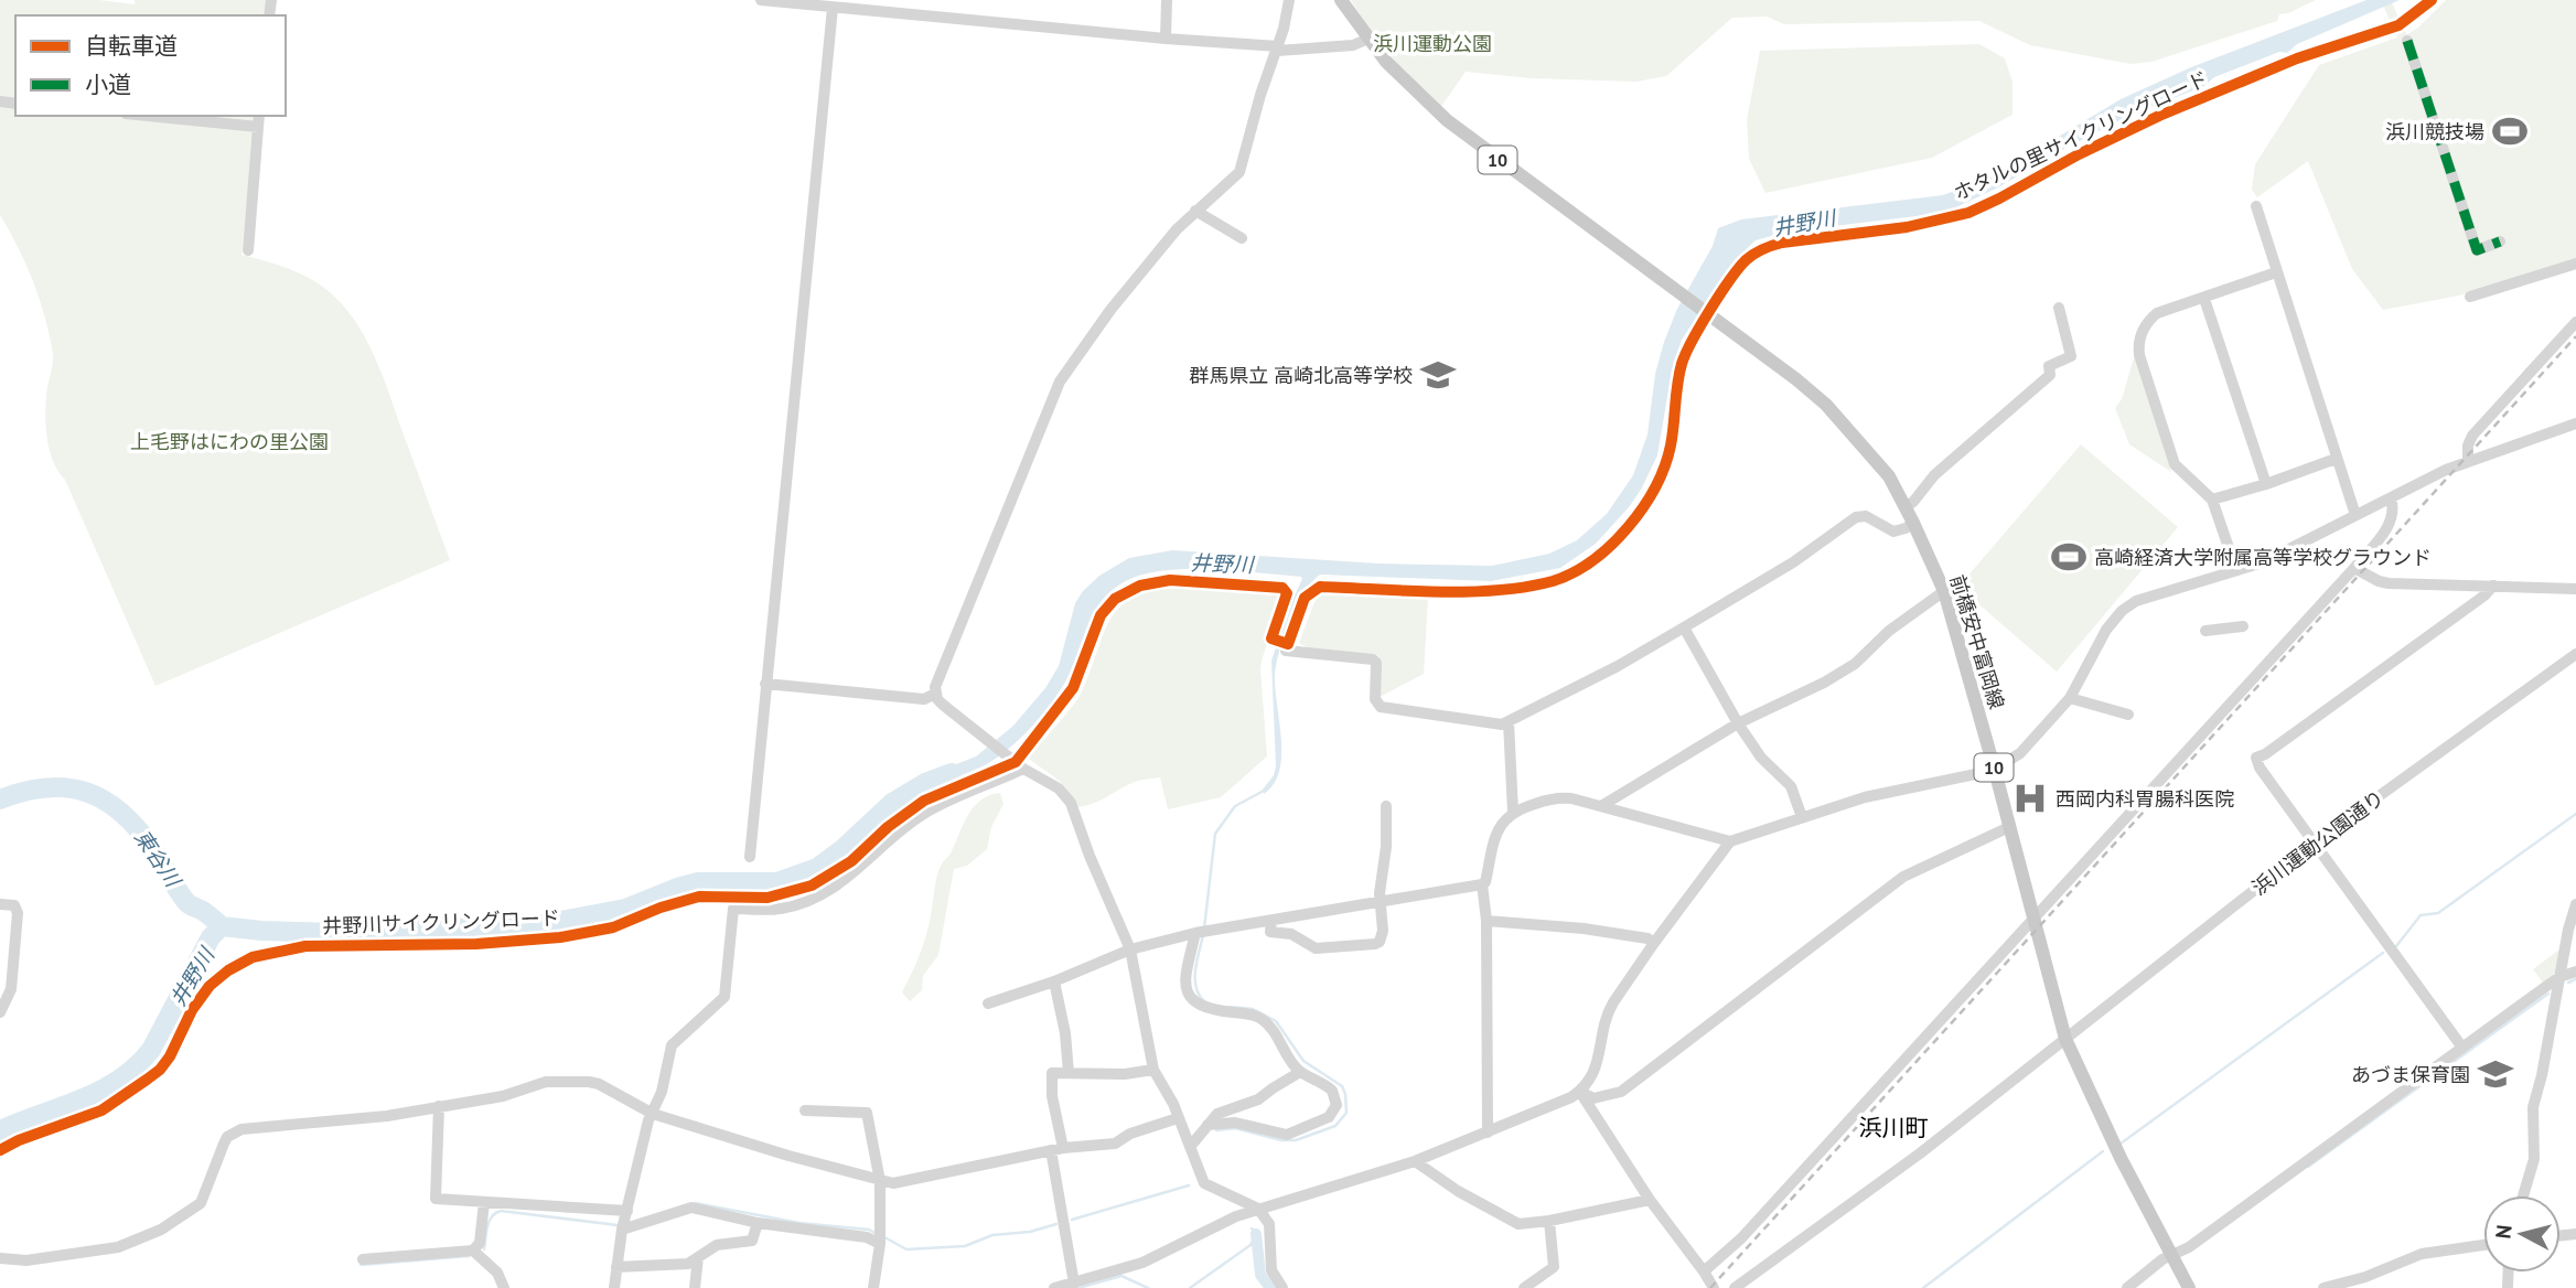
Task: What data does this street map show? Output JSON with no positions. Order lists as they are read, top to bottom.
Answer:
{
  "streets": {
    "main road": ["10", "前橋安中富岡線"],
    "street": ["浜川運動公園通り"],
    "cycle path": ["ホタルの里サイクリングロード"]
  },
  "crossings": [
    ["前橋安中富岡線", "浜川運動公園通り"]
  ],
  "districts": ["浜川町"],
  "water": ["井野川", "東谷川"],
  "parks": ["浜川運動公園", "上毛野はにわの里公園"],
  "places": {
    "sports": ["浜川競技場", "高崎経済大学附属高等学校グラウンド"],
    "school or university": ["群馬県立 高崎北高等学校", "あづま保育園"],
    "hospital": ["西岡内科胃腸科医院"]
  },
  "legend": ["自転車道", "小道"],
  "north": "left"
}
